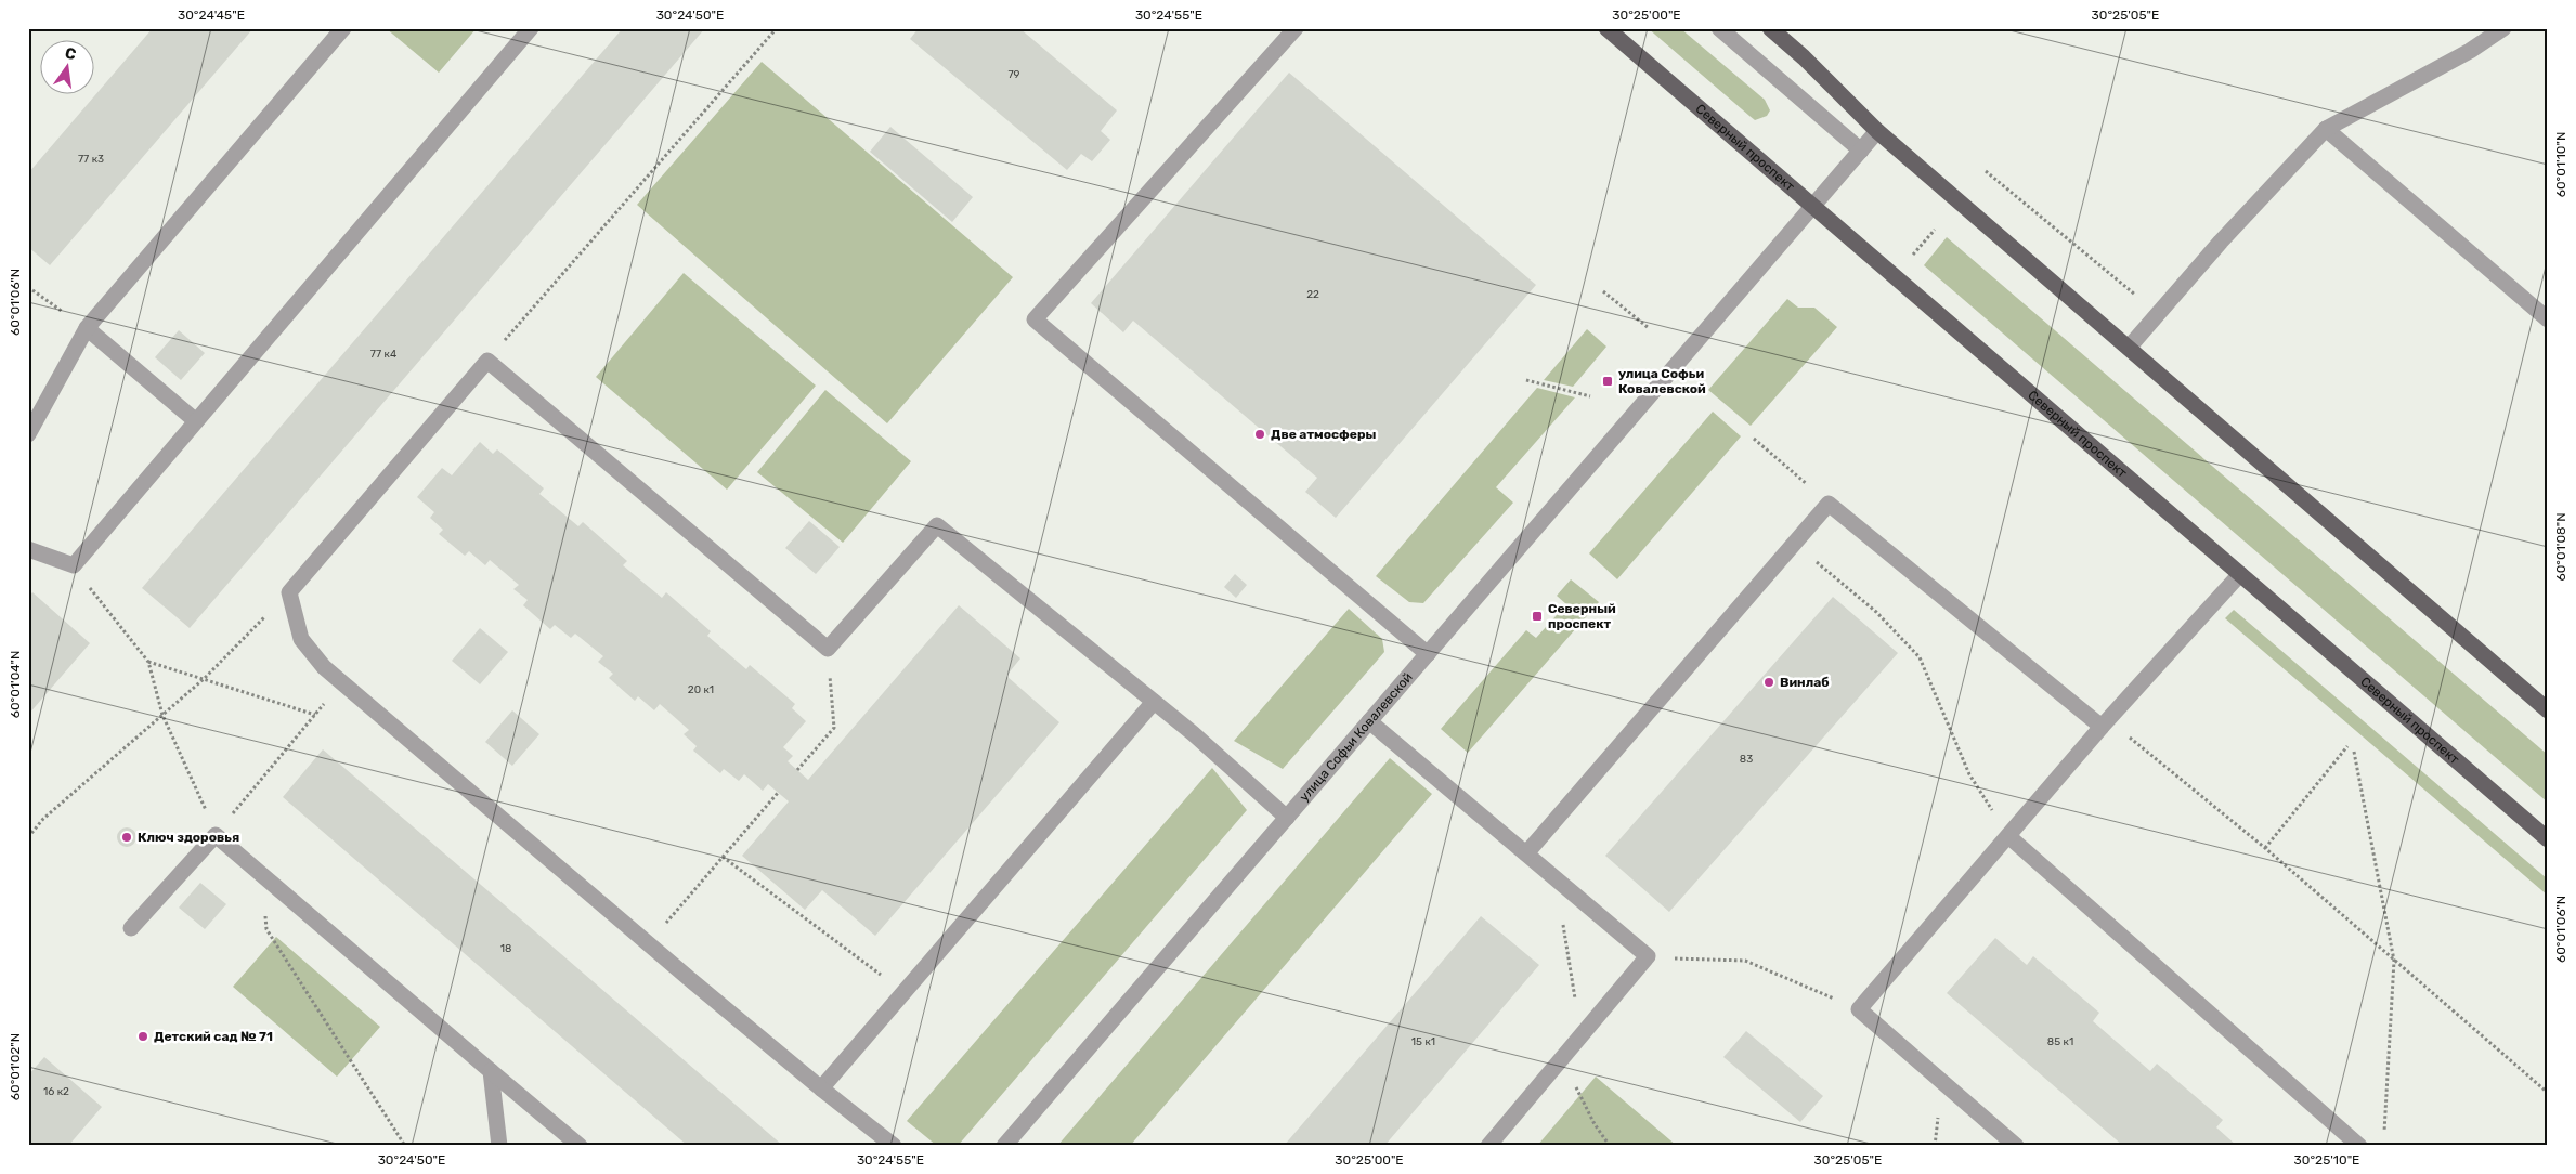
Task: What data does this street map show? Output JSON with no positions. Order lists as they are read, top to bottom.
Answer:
{
  "streets": {
    "main road": ["Северный проспект"],
    "street": ["улица Софьи Ковалевской"]
  },
  "crossings": [
    ["Северный проспект", "улица Софьи Ковалевской"]
  ],
  "places": {
    "transit": ["улица Софьи Ковалевской", "Северный проспект"],
    "other": [
      "Две атмосферы",
      "Винлаб",
      "Ключ здоровья",
      "Детский сад № 71"
    ]
  },
  "house_numbers": [
    "79",
    "77 к3",
    "22",
    "77 к4",
    "20 к1",
    "83",
    "18",
    "15 к1",
    "85 к1",
    "16 к2"
  ],
  "north": "top",
  "coordinates": [
    "30°24'45\"E",
    "30°24'50\"E",
    "30°24'55\"E",
    "30°25'00\"E",
    "30°25'05\"E",
    "60°01'10\"N",
    "60°01'06\"N",
    "60°01'08\"N",
    "60°01'04\"N",
    "60°01'02\"N",
    "30°25'10\"E"
  ]
}
